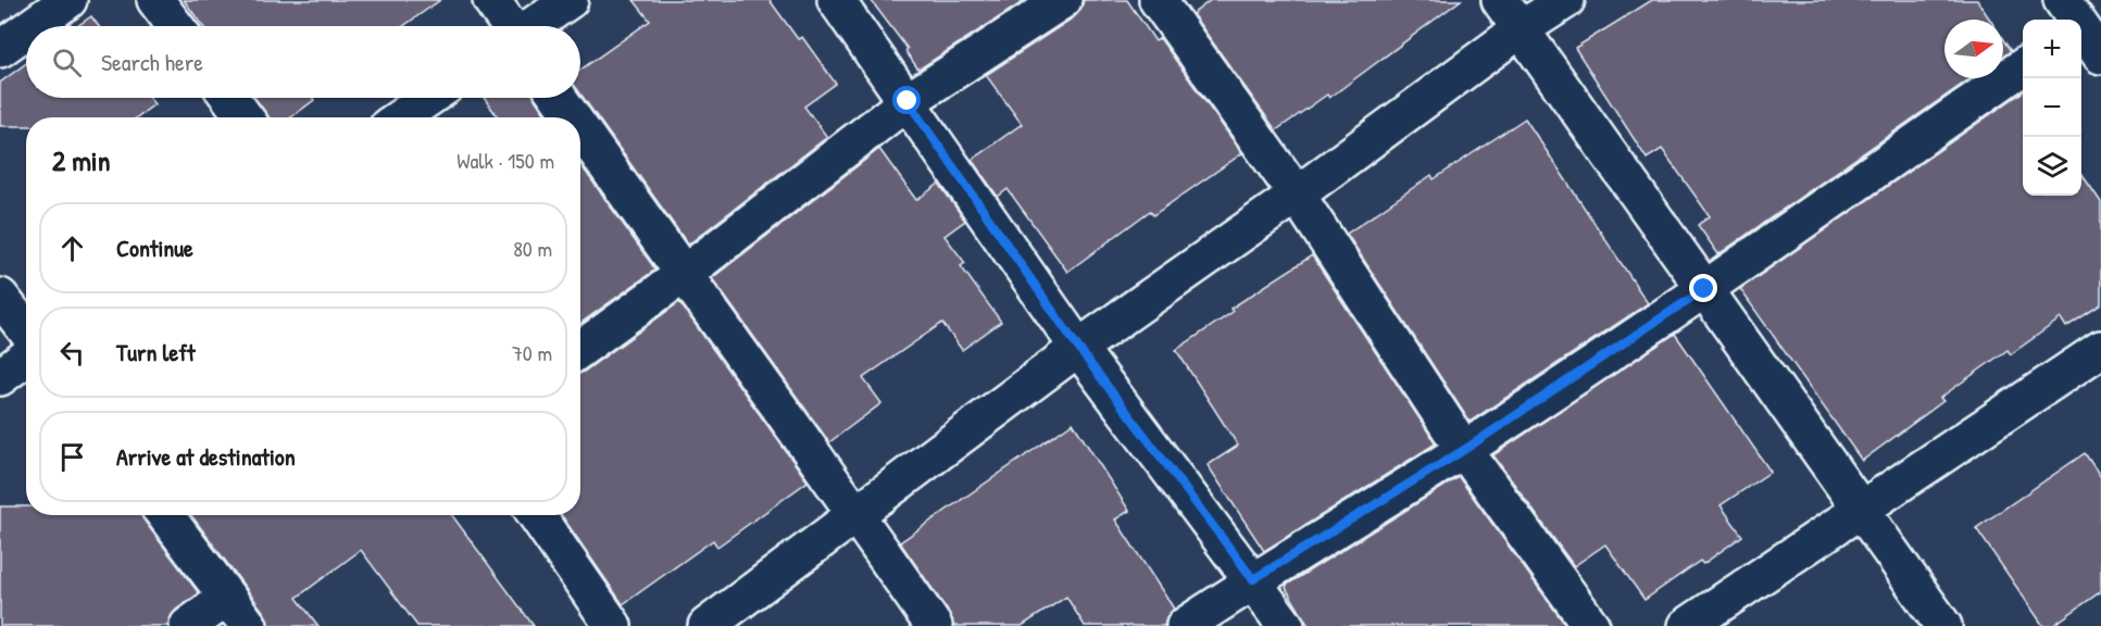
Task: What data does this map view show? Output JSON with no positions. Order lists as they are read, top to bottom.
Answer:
{
  "north": "right",
  "page": {
    "map_buttons": ["+", "−"],
    "search": "Search here",
    "heading": ["2 min", "Walk · 150 m"],
    "list": [
      ["Continue", "80 m"],
      ["Turn left", "70 m"],
      "Arrive at destination"
    ]
  }
}
